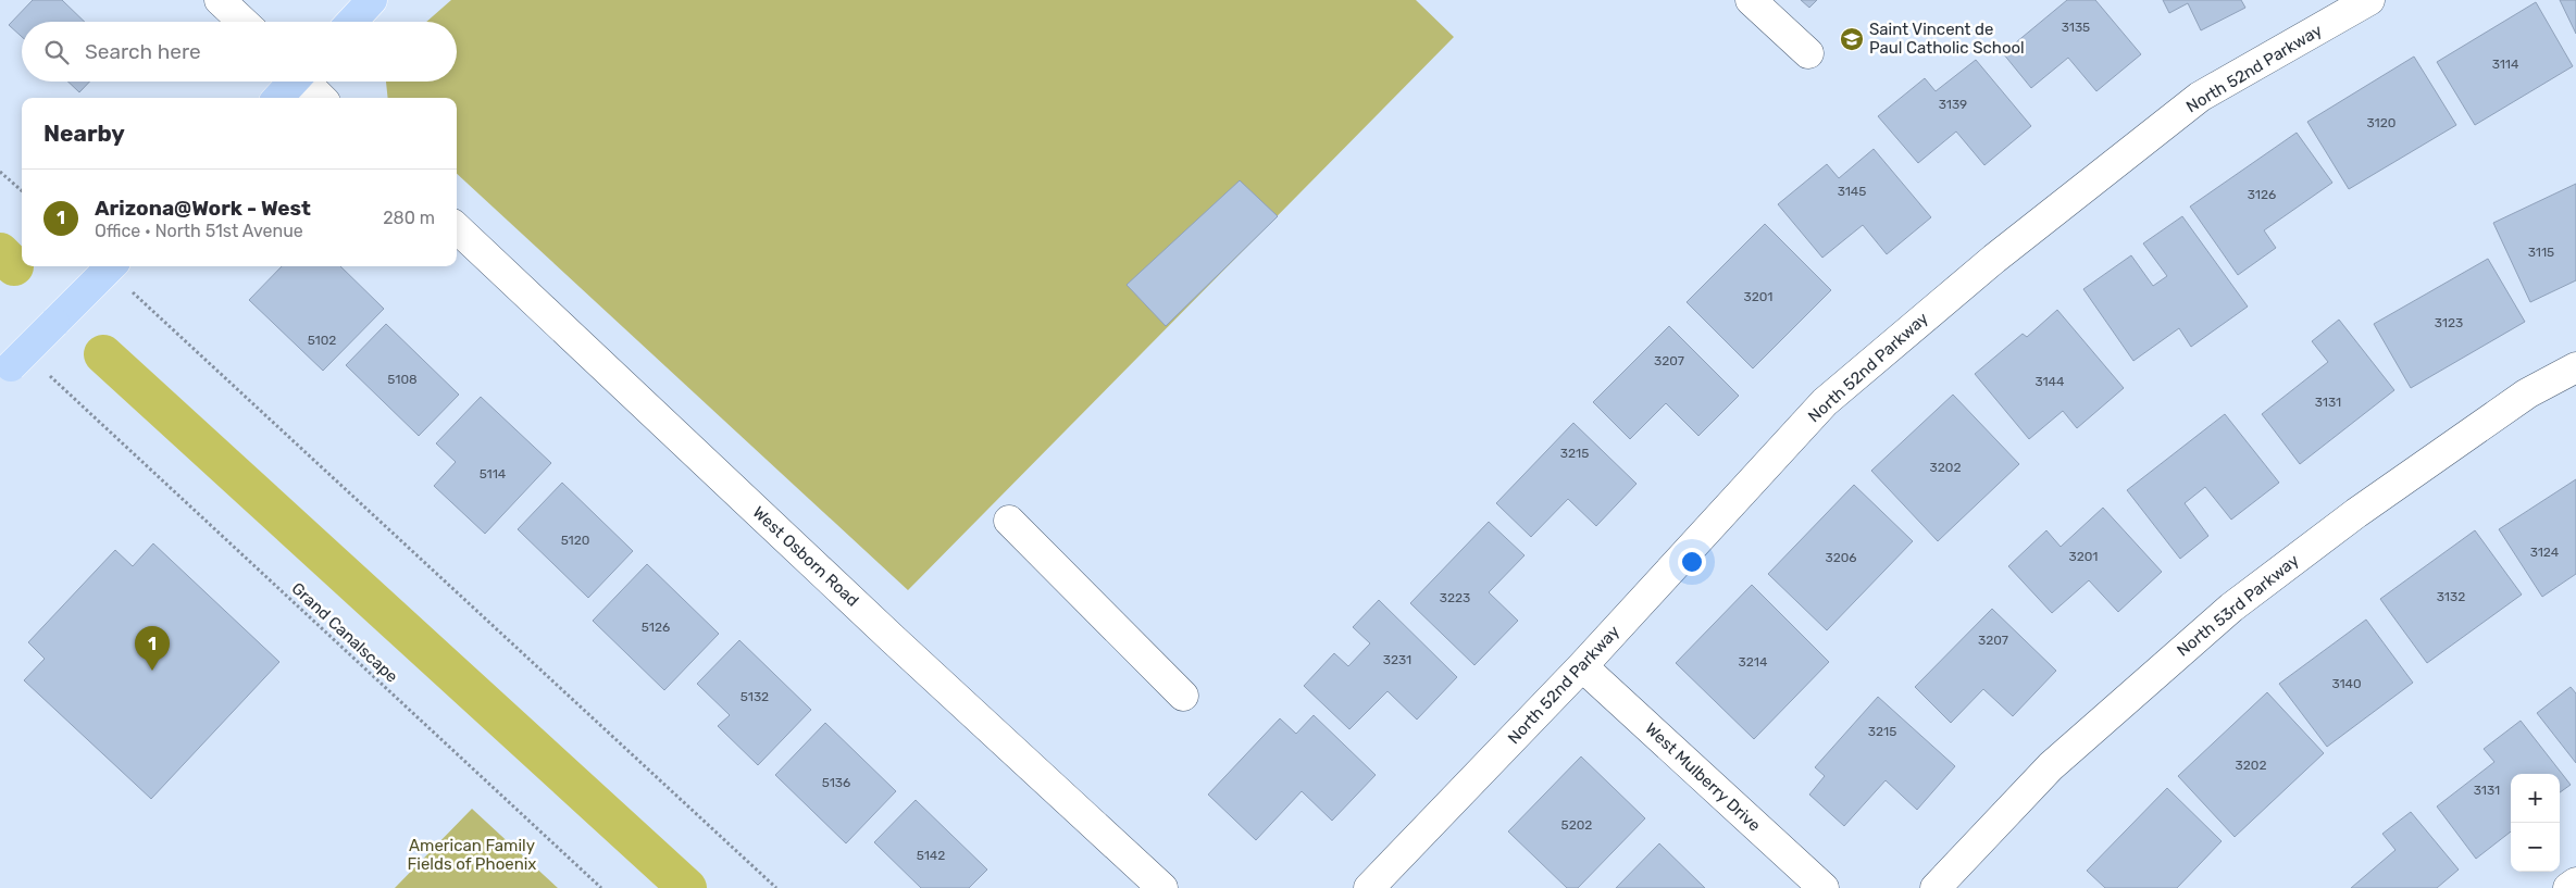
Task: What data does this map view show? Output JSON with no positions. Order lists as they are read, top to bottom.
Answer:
{
  "streets": {
    "street": [
      "North 52nd Parkway",
      "West Osborn Road",
      "North 53rd Parkway",
      "West Mulberry Drive"
    ],
    "path": ["Grand Canalscape"]
  },
  "crossings": [
    ["North 52nd Parkway", "West Mulberry Drive"]
  ],
  "parks": ["American Family Fields of Phoenix"],
  "places": {
    "school or university": ["Saint Vincent de Paul Catholic School"]
  },
  "house_numbers": [
    "3135",
    "3114",
    "3139",
    "3120",
    "3145",
    "3126",
    "3115",
    "3201",
    "3123",
    "5102",
    "3207",
    "5108",
    "3144",
    "3131",
    "3215",
    "3202",
    "5114",
    "5120",
    "3124",
    "3201",
    "3206",
    "3132",
    "3223",
    "5126",
    "3207",
    "3231",
    "3214",
    "3140",
    "5132",
    "3215",
    "3202",
    "5136",
    "3131",
    "5202",
    "5142"
  ],
  "page": {
    "search": "Search here",
    "heading": "Nearby",
    "list": [
      {
        "mark": "1",
        "name": "Arizona@Work - West",
        "note": "Office · North 51st Avenue",
        "value": "280 m"
      }
    ],
    "pins": "1",
    "map_buttons": ["+", "−"]
  }
}
